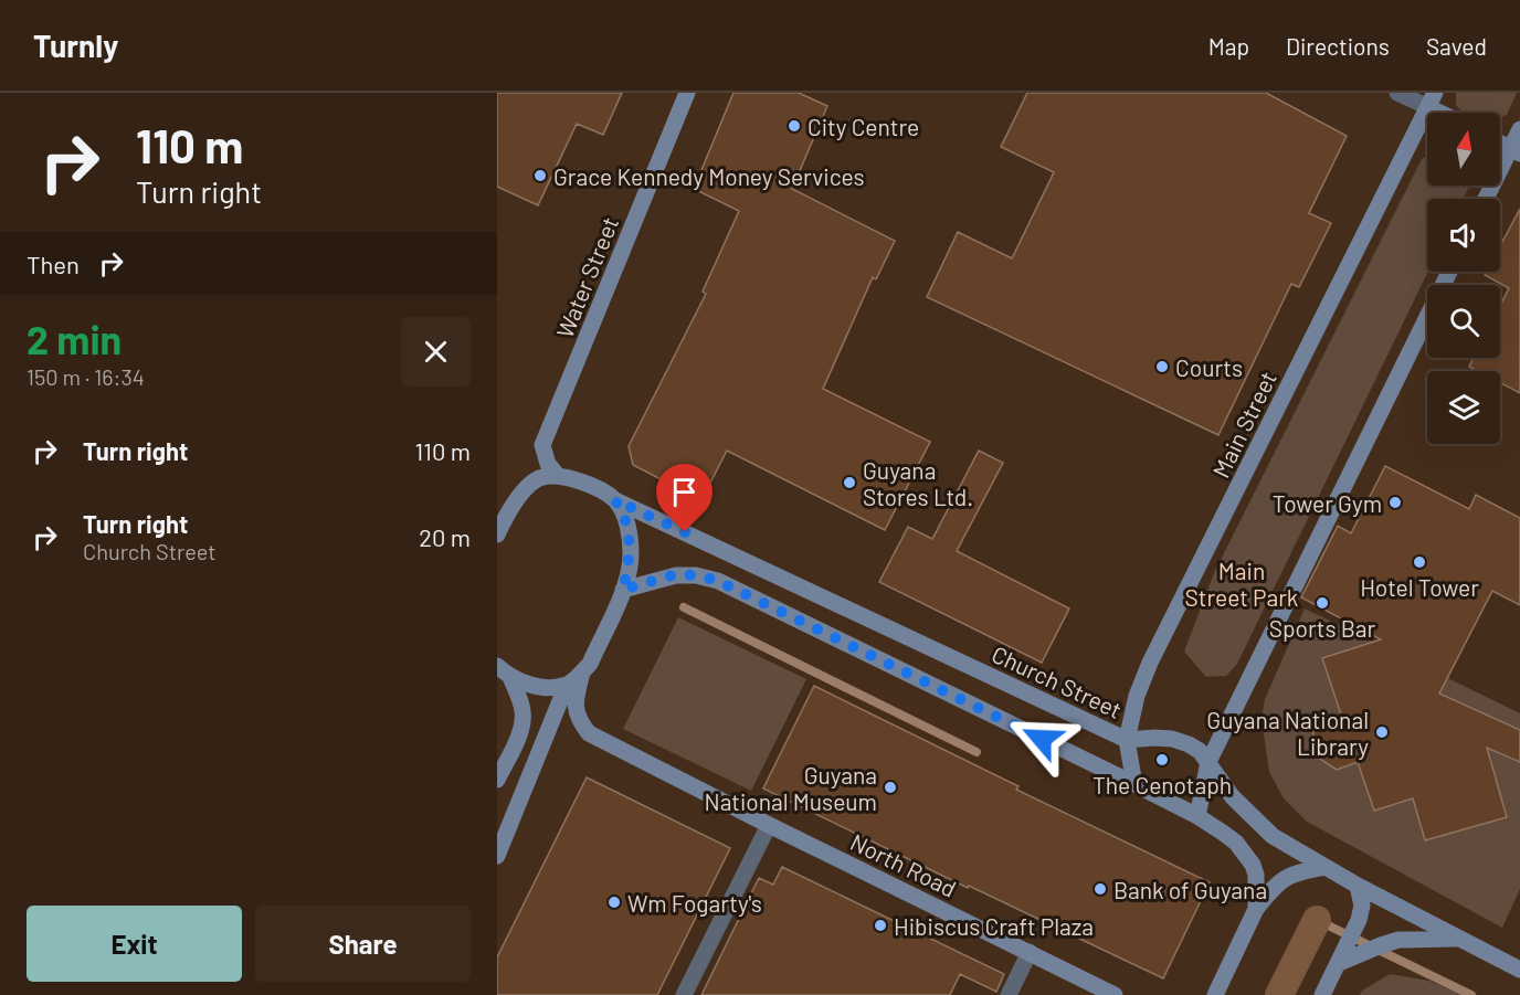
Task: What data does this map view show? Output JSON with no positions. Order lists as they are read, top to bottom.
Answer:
{
  "streets": {
    "street": [
      "Water Street",
      "Main Street",
      "Church Street",
      "North Road"
    ]
  },
  "crossings": [
    ["Water Street", "Church Street"],
    ["Main Street", "Church Street"]
  ],
  "parks": ["Main Street Park"],
  "places": [
    "City Centre",
    "Grace Kennedy Money Services",
    "Courts",
    "Guyana Stores Ltd.",
    "Tower Gym",
    "Hotel Tower",
    "Sports Bar",
    "Guyana National Library",
    "The Cenotaph",
    "Guyana National Museum",
    "Bank of Guyana",
    "Wm Fogarty's",
    "Hibiscus Craft Plaza"
  ],
  "north": "top",
  "page": {
    "header": "Turnly",
    "nav": ["Map", "Directions", "Saved"],
    "turn": ["110 m", "Turn right"],
    "then": "Then",
    "heading": ["2 min", "150 m · 16:34"],
    "list": [
      {
        "name": "Turn right",
        "value": "110 m"
      },
      {
        "name": "Turn right",
        "note": "Church Street",
        "value": "20 m"
      }
    ],
    "buttons": ["Exit", "Share"]
  }
}
